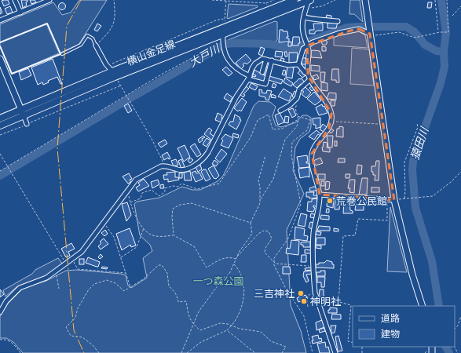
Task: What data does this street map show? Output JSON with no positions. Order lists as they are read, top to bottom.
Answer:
{
  "streets": {
    "main road": ["横山金足線"]
  },
  "water": ["大戸川", "猿田川"],
  "parks": ["一つ森公園"],
  "places": ["荒巻公民館", "三吉神社", "神明社"],
  "legend": ["道路", "建物"]
}
